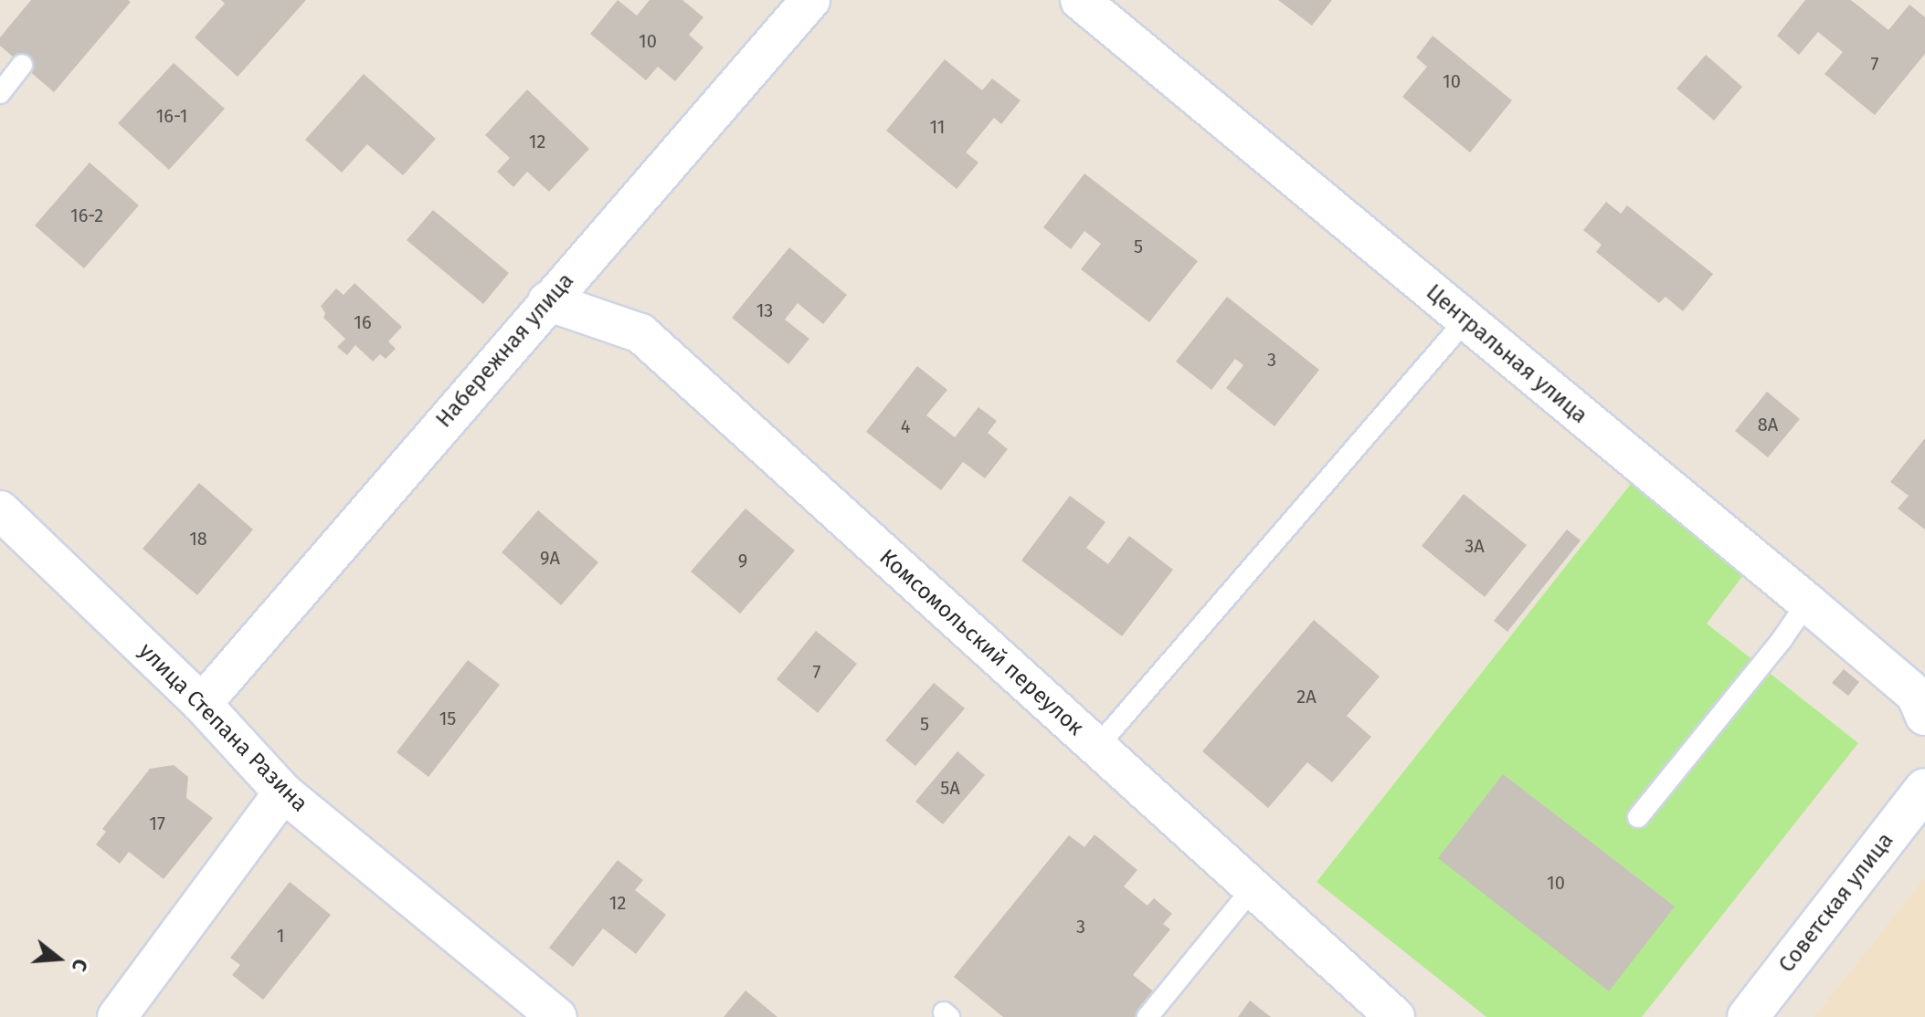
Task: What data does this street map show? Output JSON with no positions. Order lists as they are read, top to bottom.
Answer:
{
  "streets": {
    "main road": ["Советская улица"],
    "street": [
      "Набережная улица",
      "Центральная улица",
      "Комсомольский переулок",
      "улица Степана Разина"
    ]
  },
  "crossings": [
    ["Набережная улица", "Комсомольский переулок"],
    ["Набережная улица", "улица Степана Разина"]
  ],
  "house_numbers": [
    "10",
    "7",
    "10",
    "16-1",
    "11",
    "12",
    "16-2",
    "5",
    "13",
    "16",
    "3",
    "8А",
    "4",
    "18",
    "3А",
    "9А",
    "9",
    "7",
    "2А",
    "15",
    "5",
    "5А",
    "17",
    "10",
    "12",
    "3",
    "1"
  ],
  "north": "right"
}
